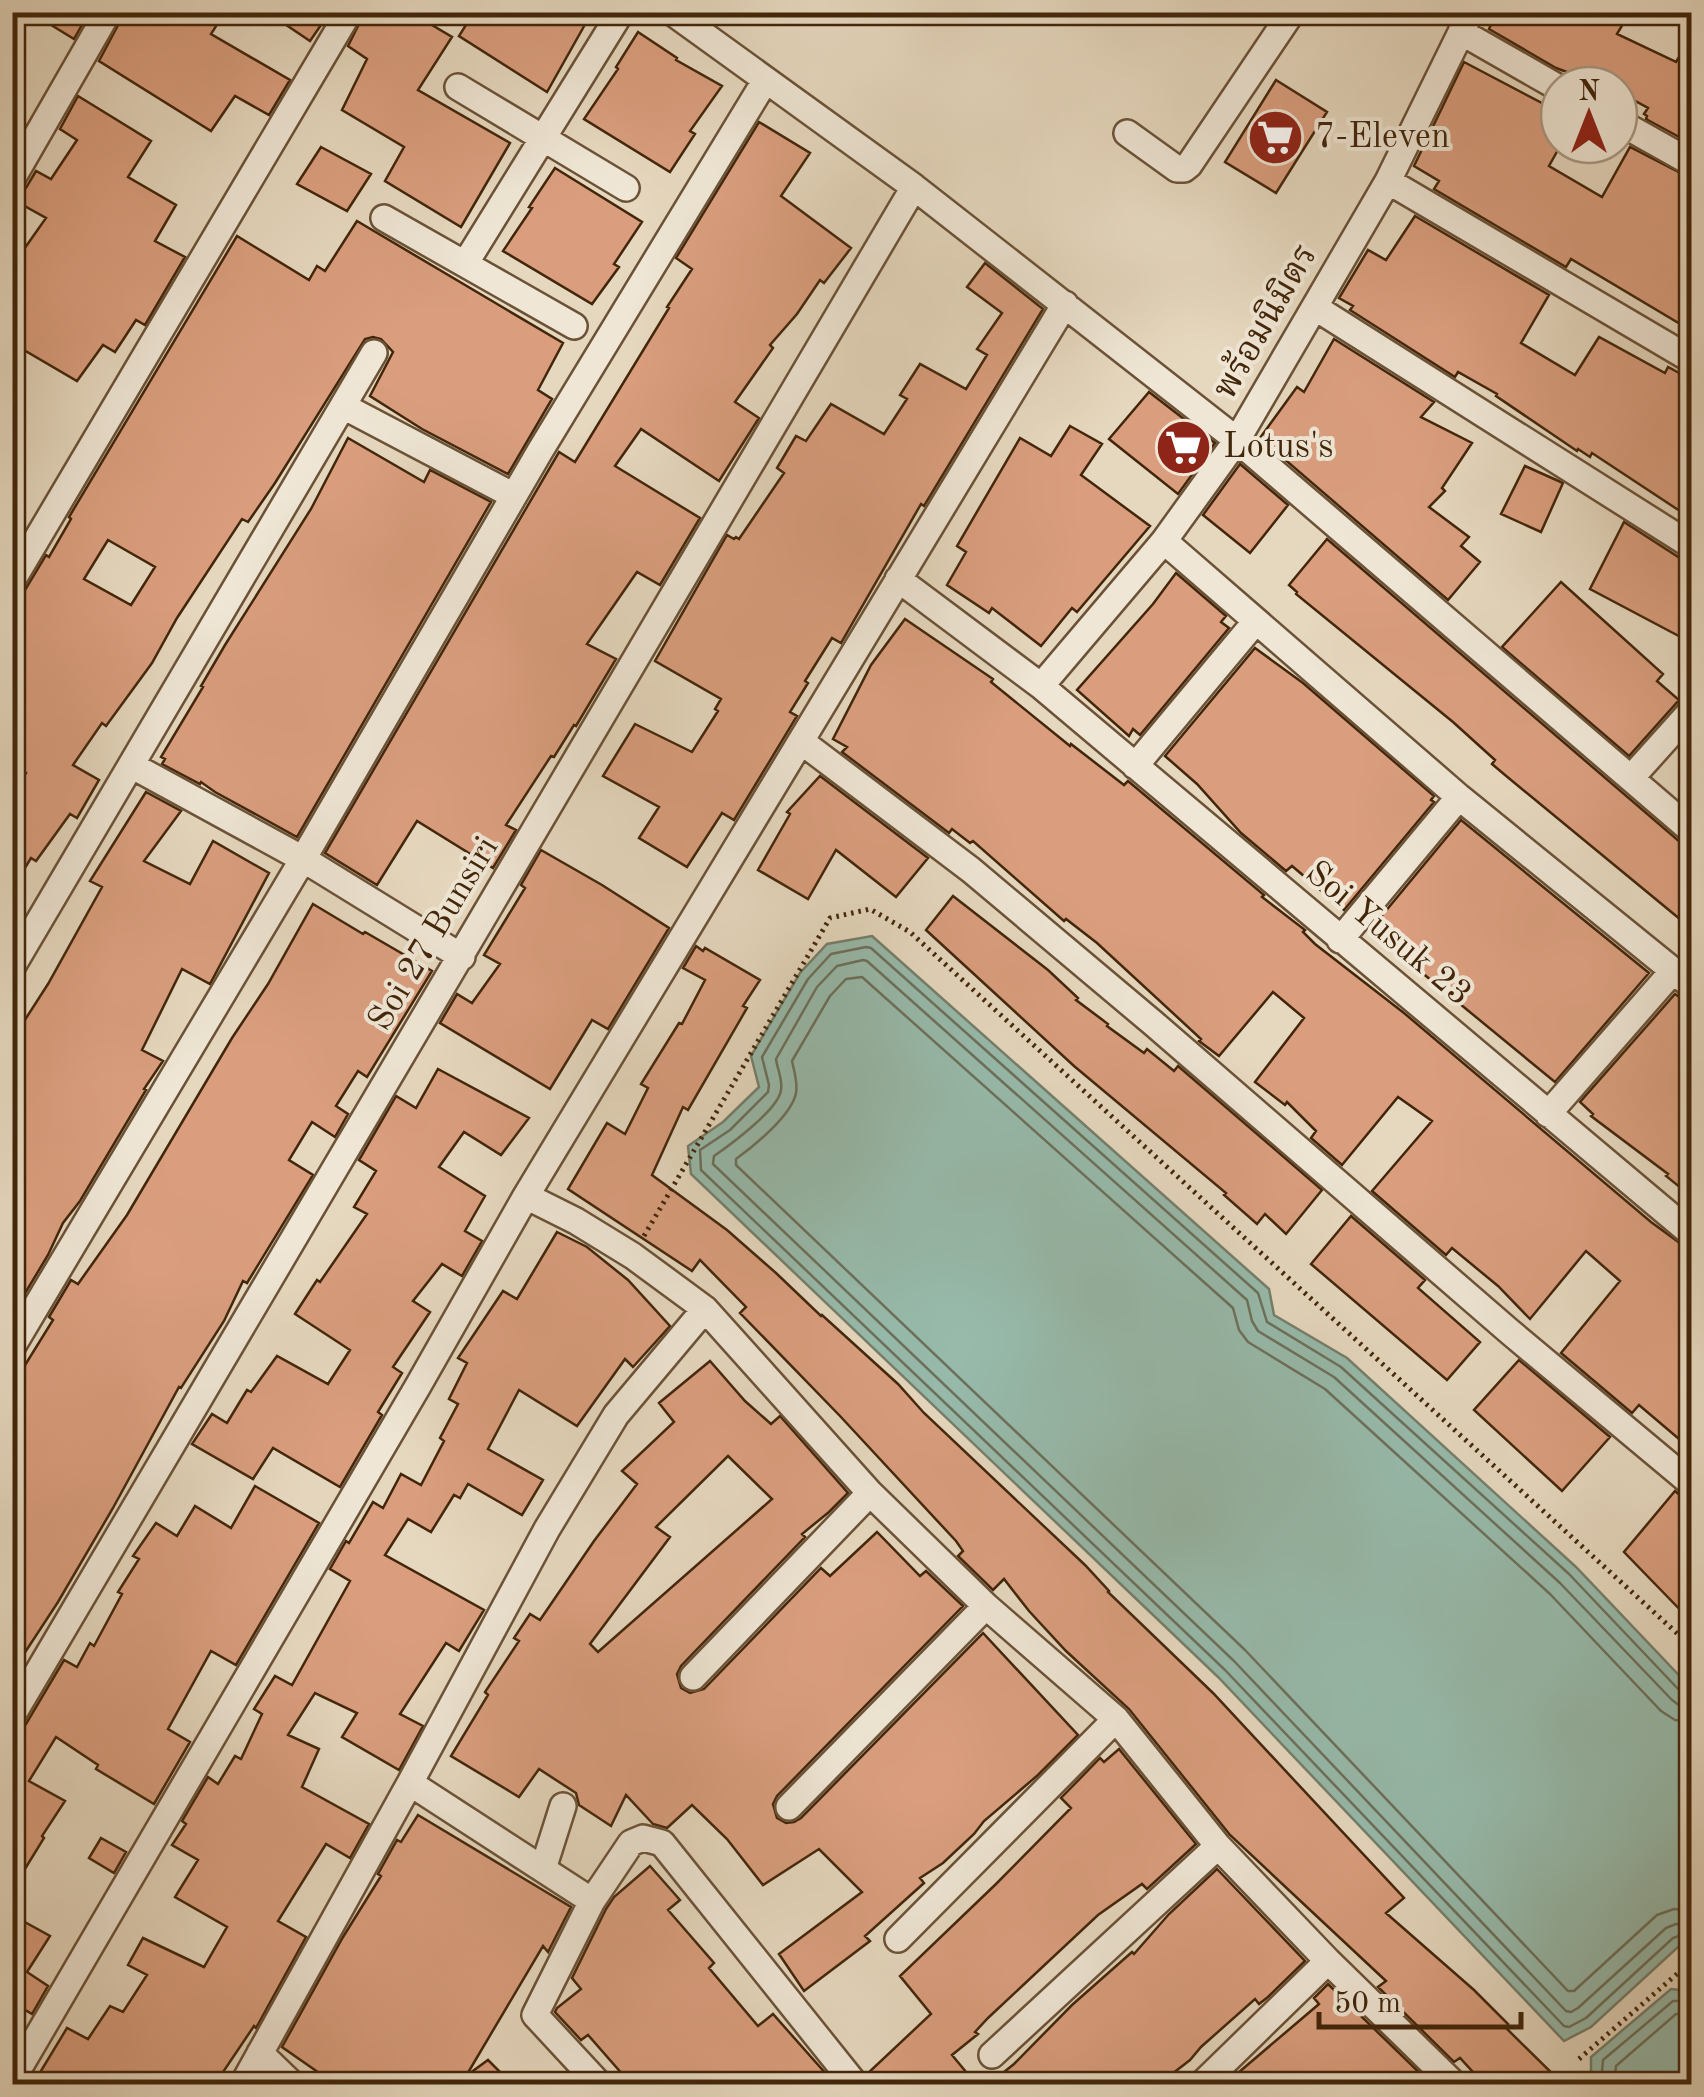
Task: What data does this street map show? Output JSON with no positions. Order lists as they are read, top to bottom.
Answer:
{
  "streets": {
    "street": ["พร้อมนิมิตร", "Soi 27 Bunsiri", "Soi Yusuk 23"]
  },
  "crossings": [
    ["พร้อมนิมิตร", "Soi Yusuk 23"]
  ],
  "places": {
    "supermarket": ["7-Eleven", "Lotus's"]
  },
  "scale_bar": "50 m",
  "north": "top"
}
